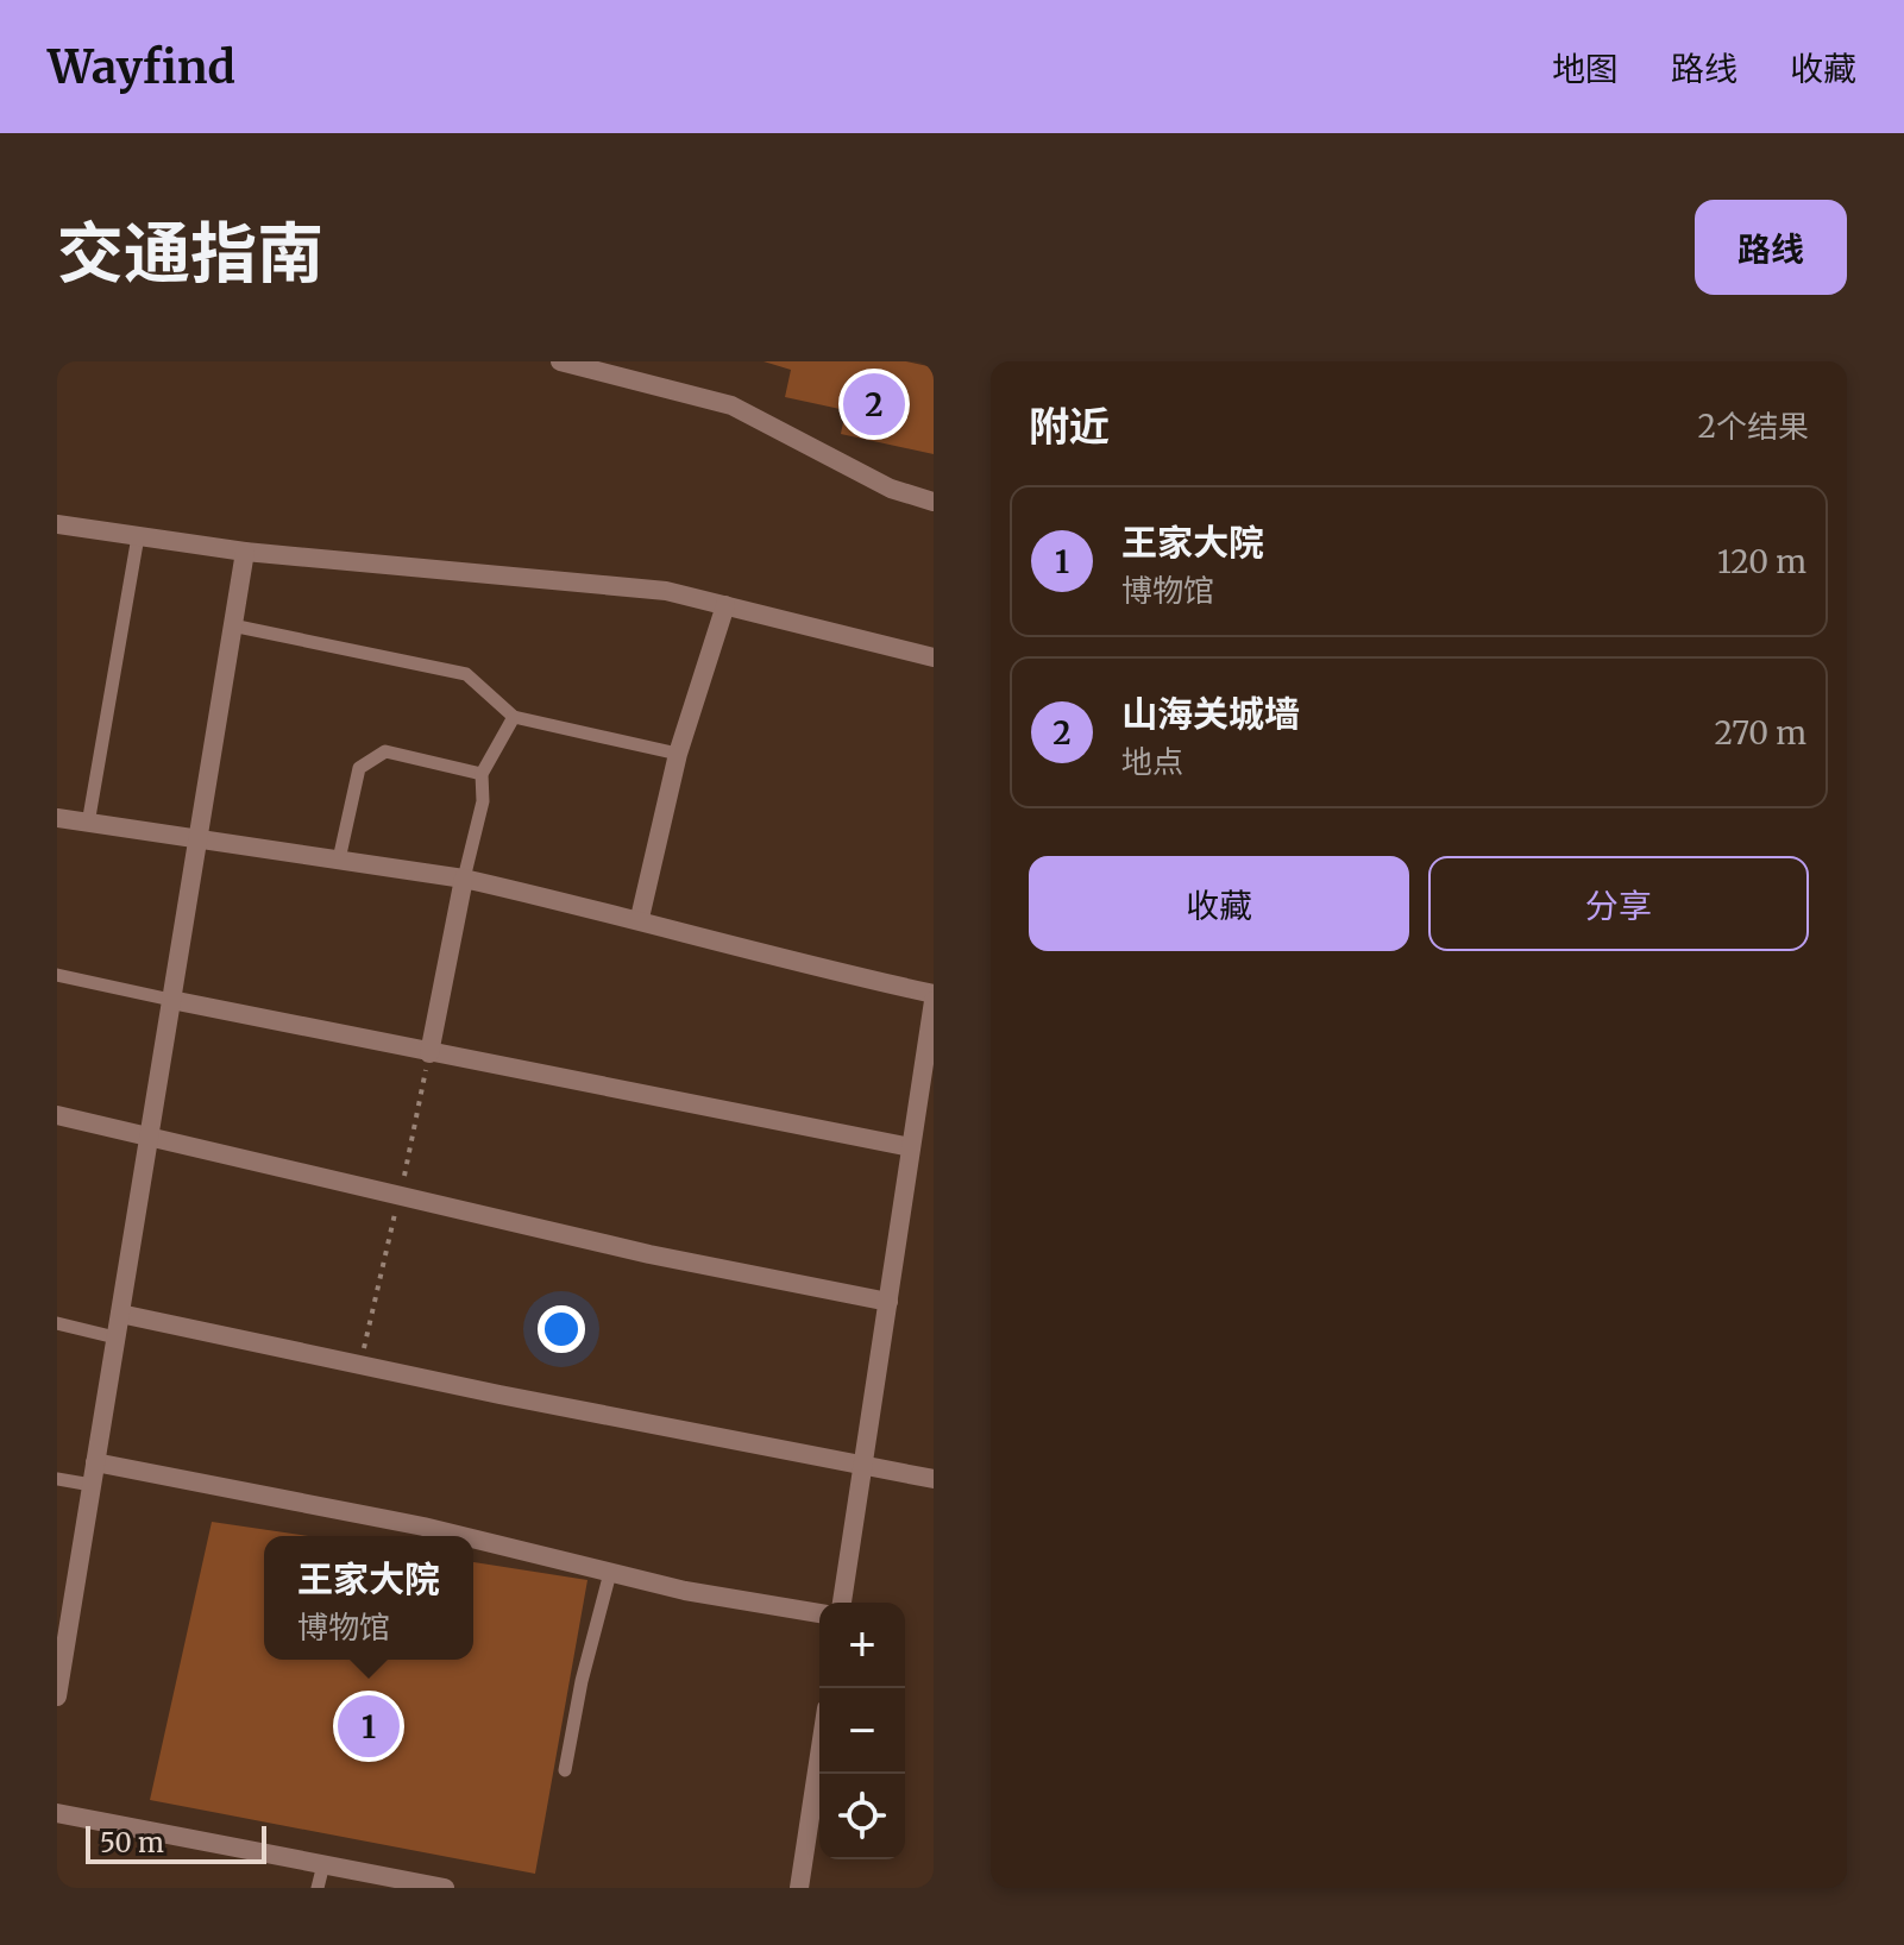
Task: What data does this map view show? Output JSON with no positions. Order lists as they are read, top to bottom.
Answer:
{
  "scale_bar": "50 m",
  "page": {
    "header": "Wayfind",
    "nav": ["地图", "路线", "收藏"],
    "title": "交通指南",
    "buttons": [
      "路线",
      ["收藏", "分享"]
    ],
    "heading": ["附近", "2个结果"],
    "pins": ["2", "1"],
    "list": [
      {
        "mark": "1",
        "name": "王家大院",
        "note": "博物馆",
        "value": "120 m"
      },
      {
        "mark": "2",
        "name": "山海关城墙",
        "note": "地点",
        "value": "270 m"
      }
    ],
    "popup": ["王家大院", "博物馆"],
    "map_buttons": ["+", "−"],
    "scale": "50 m"
  }
}
